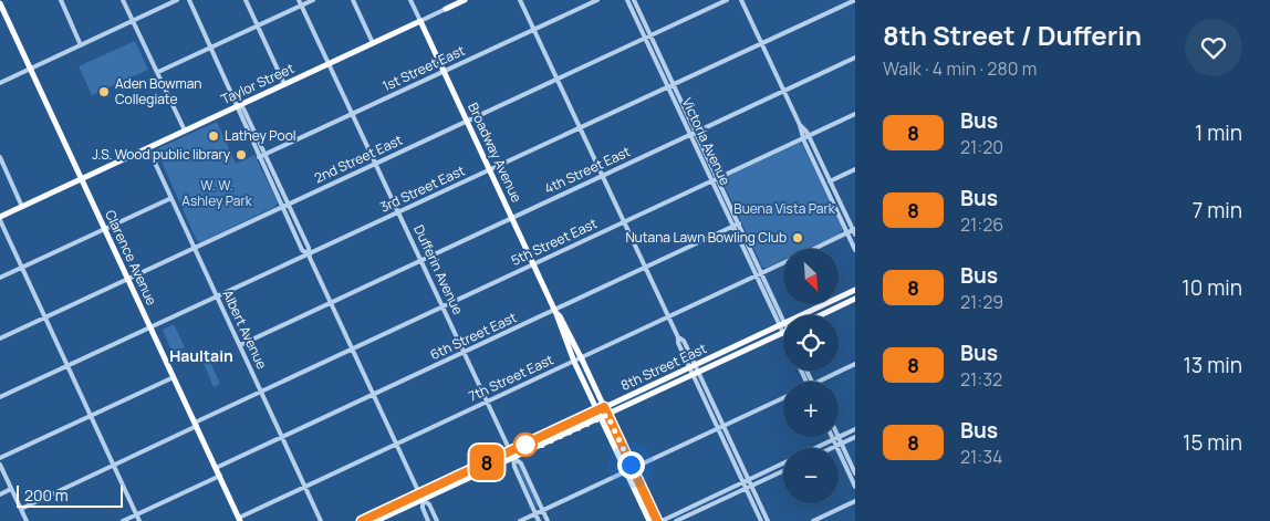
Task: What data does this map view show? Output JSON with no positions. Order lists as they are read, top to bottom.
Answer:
{
  "streets": {
    "main road": [
      "Taylor Street",
      "Broadway Avenue",
      "Clarence Avenue",
      "8th Street East"
    ],
    "street": [
      "1st Street East",
      "Victoria Avenue",
      "2nd Street East",
      "4th Street East",
      "3rd Street East",
      "5th Street East",
      "Dufferin Avenue",
      "Albert Avenue",
      "6th Street East",
      "7th Street East"
    ]
  },
  "crossings": [
    ["1st Street East", "Broadway Avenue"],
    ["1st Street East", "Dufferin Avenue"],
    ["Taylor Street", "Broadway Avenue"],
    ["Taylor Street", "Clarence Avenue"],
    ["Taylor Street", "Dufferin Avenue"],
    ["Taylor Street", "Albert Avenue"],
    ["Victoria Avenue", "2nd Street East"],
    ["Victoria Avenue", "4th Street East"],
    ["Victoria Avenue", "3rd Street East"],
    ["Victoria Avenue", "5th Street East"],
    ["Victoria Avenue", "6th Street East"],
    ["Victoria Avenue", "8th Street East"],
    ["Victoria Avenue", "7th Street East"],
    ["Broadway Avenue", "2nd Street East"],
    ["Broadway Avenue", "4th Street East"],
    ["Broadway Avenue", "3rd Street East"],
    ["Broadway Avenue", "5th Street East"],
    ["Broadway Avenue", "6th Street East"],
    ["Broadway Avenue", "8th Street East"],
    ["Broadway Avenue", "7th Street East"],
    ["2nd Street East", "Clarence Avenue"],
    ["2nd Street East", "Dufferin Avenue"],
    ["2nd Street East", "Albert Avenue"],
    ["4th Street East", "Dufferin Avenue"],
    ["4th Street East", "Albert Avenue"],
    ["3rd Street East", "Clarence Avenue"],
    ["3rd Street East", "Dufferin Avenue"],
    ["3rd Street East", "Albert Avenue"],
    ["5th Street East", "Clarence Avenue"],
    ["5th Street East", "Dufferin Avenue"],
    ["5th Street East", "Albert Avenue"],
    ["Clarence Avenue", "6th Street East"],
    ["Clarence Avenue", "7th Street East"],
    ["Dufferin Avenue", "6th Street East"],
    ["Dufferin Avenue", "8th Street East"],
    ["Dufferin Avenue", "7th Street East"],
    ["Albert Avenue", "6th Street East"],
    ["Albert Avenue", "7th Street East"]
  ],
  "districts": ["Haultain"],
  "parks": ["W. W. Ashley Park", "Buena Vista Park"],
  "places": [
    "Aden Bowman Collegiate",
    "Lathey Pool",
    "J.S. Wood public library",
    "Nutana Lawn Bowling Club"
  ],
  "lines": ["bus line 8"],
  "scale_bar": "200 m",
  "north": "bottom right",
  "page": {
    "on_map": "8",
    "heading": ["8th Street / Dufferin", "Walk · 4 min · 280 m"],
    "list": [
      {
        "mark": "8",
        "name": "Bus",
        "note": "21:20",
        "value": "1 min"
      },
      {
        "mark": "8",
        "name": "Bus",
        "note": "21:26",
        "value": "7 min"
      },
      {
        "mark": "8",
        "name": "Bus",
        "note": "21:29",
        "value": "10 min"
      },
      {
        "mark": "8",
        "name": "Bus",
        "note": "21:32",
        "value": "13 min"
      },
      {
        "mark": "8",
        "name": "Bus",
        "note": "21:34",
        "value": "15 min"
      }
    ],
    "map_buttons": ["+", "−"],
    "scale": "200 m"
  }
}
